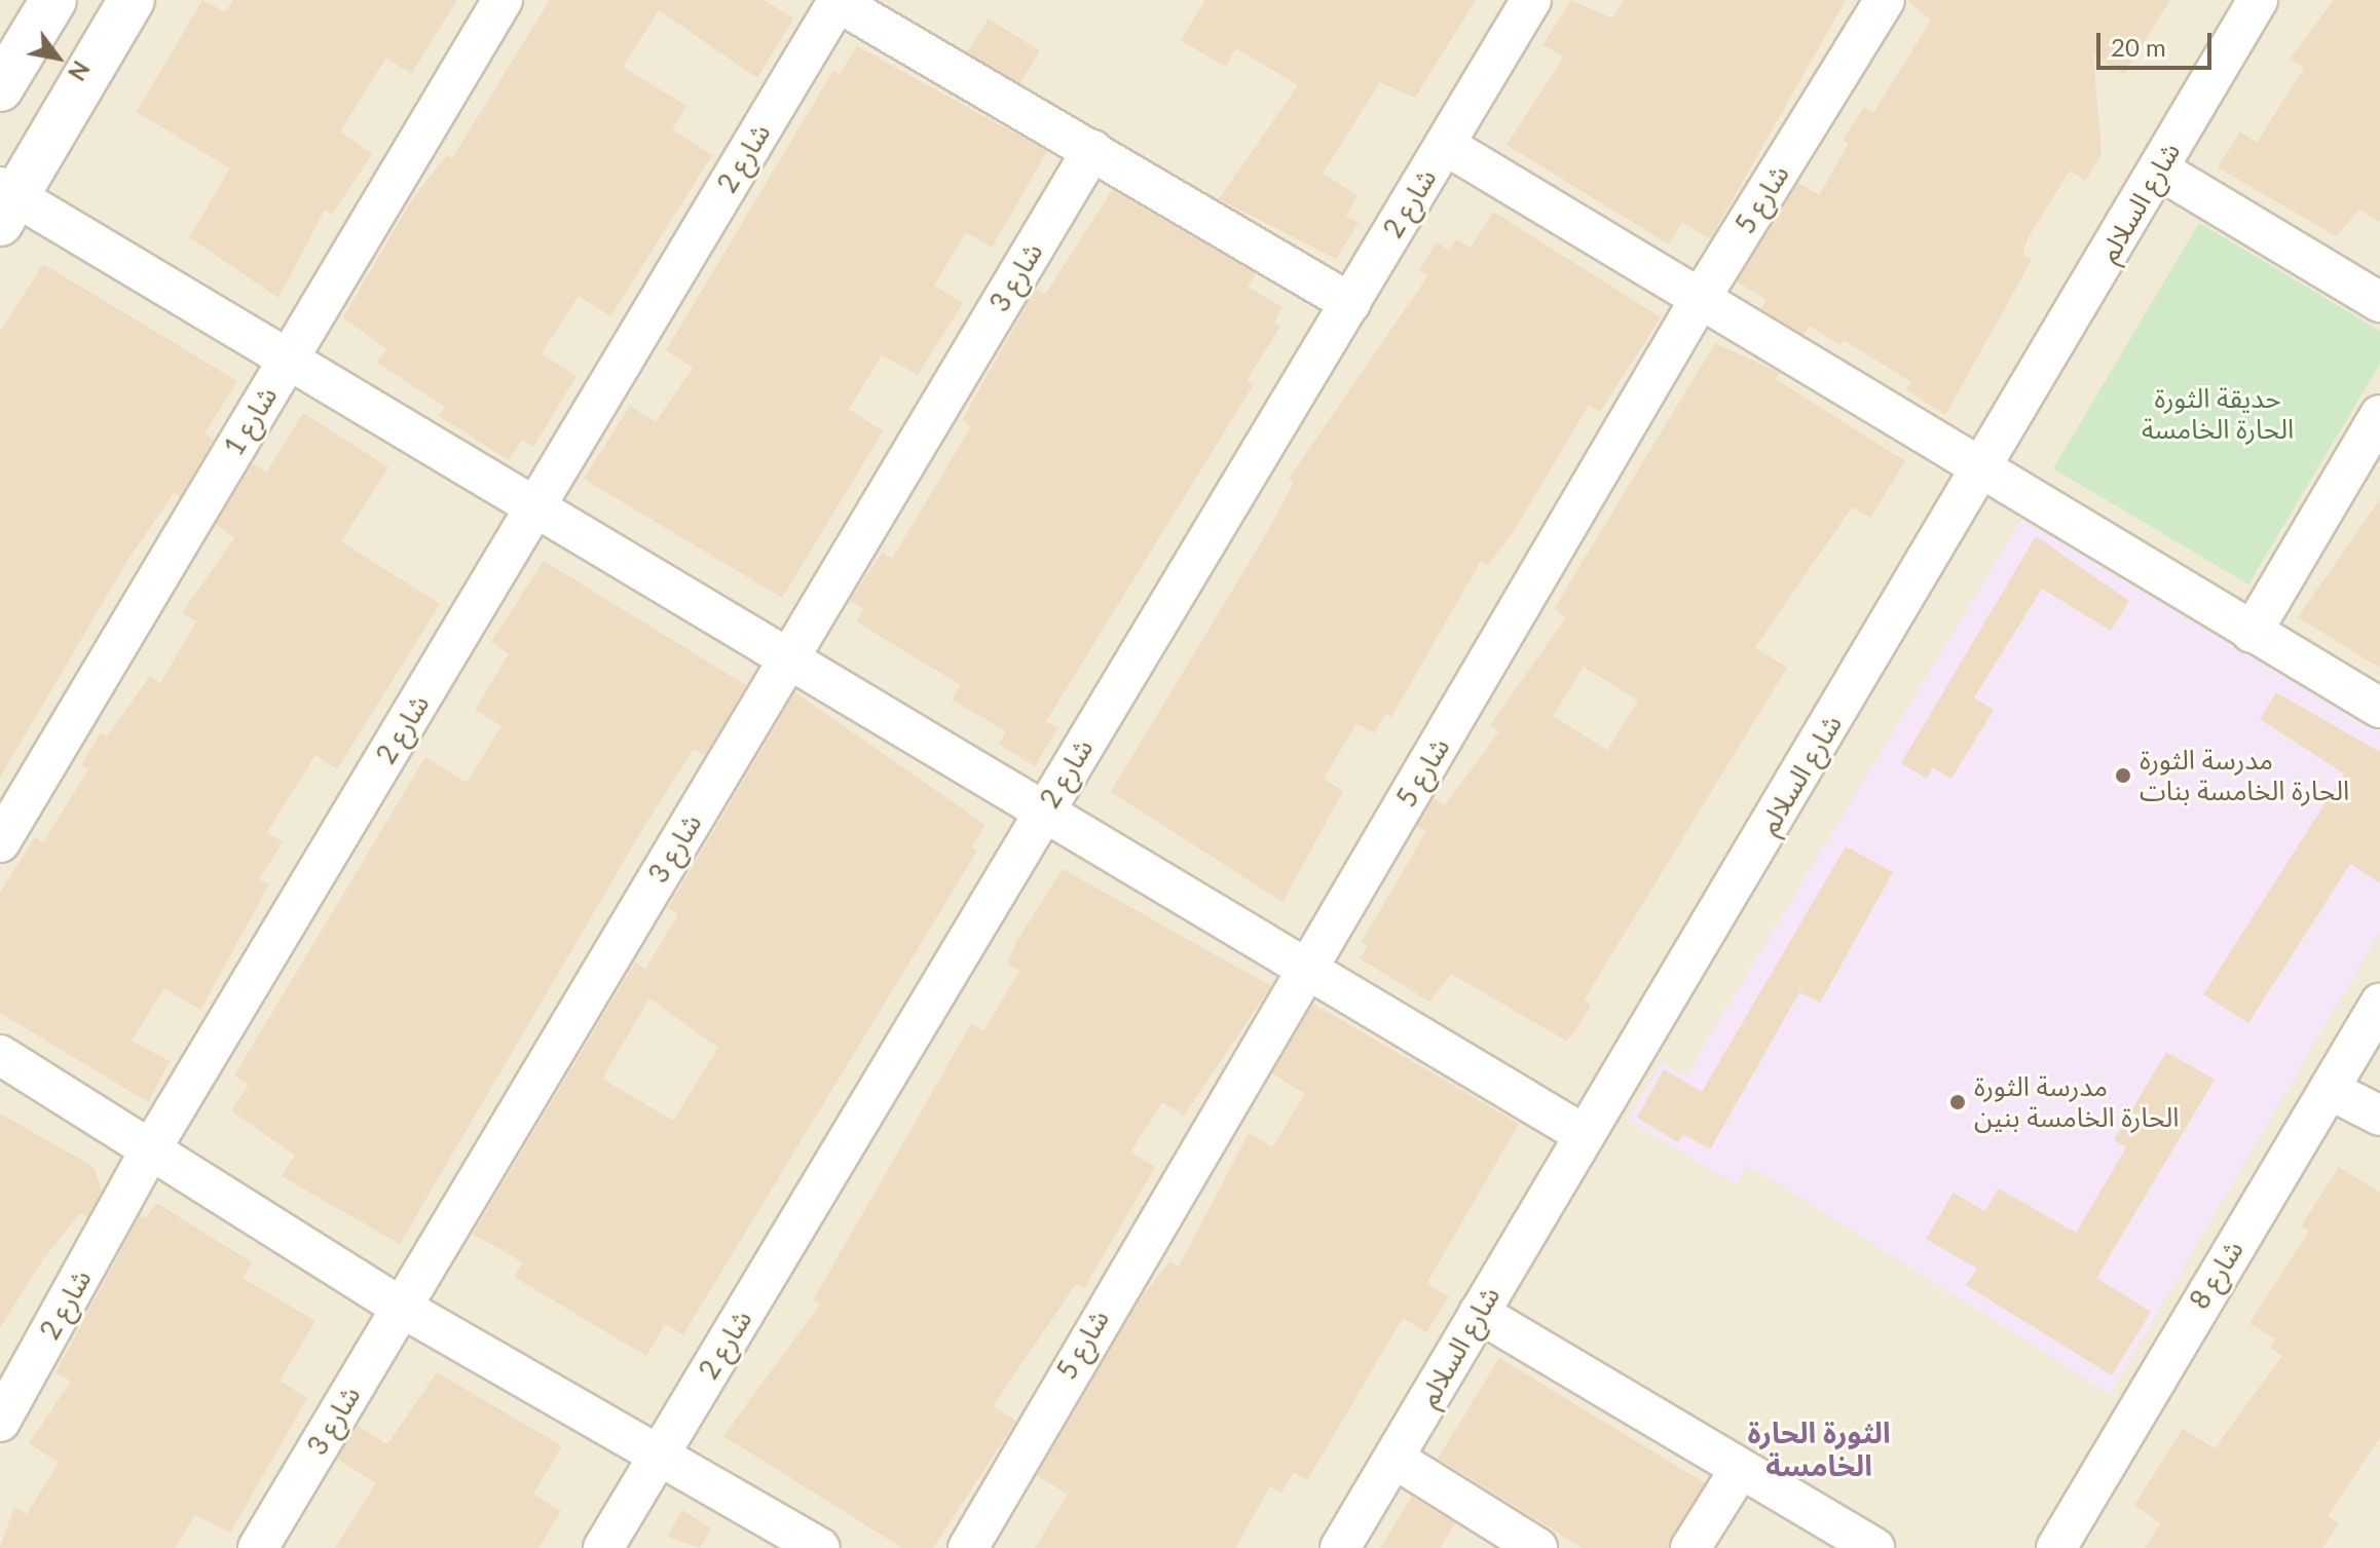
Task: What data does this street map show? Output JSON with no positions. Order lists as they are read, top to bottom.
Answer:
{
  "streets": {
    "street": [
      "شارع 2",
      "شارع 5",
      "شارع السلالم",
      "شارع 3",
      "شارع 1",
      "شارع 8"
    ]
  },
  "districts": ["الثورة الحارة الخامسة"],
  "parks": ["حديقة الثورة الحارة الخامسة"],
  "places": ["مدرسة الثورة الحارة الخامسة بنات", "مدرسة الثورة الحارة الخامسة بنين"],
  "scale_bar": "20 m",
  "north": "bottom right"
}
